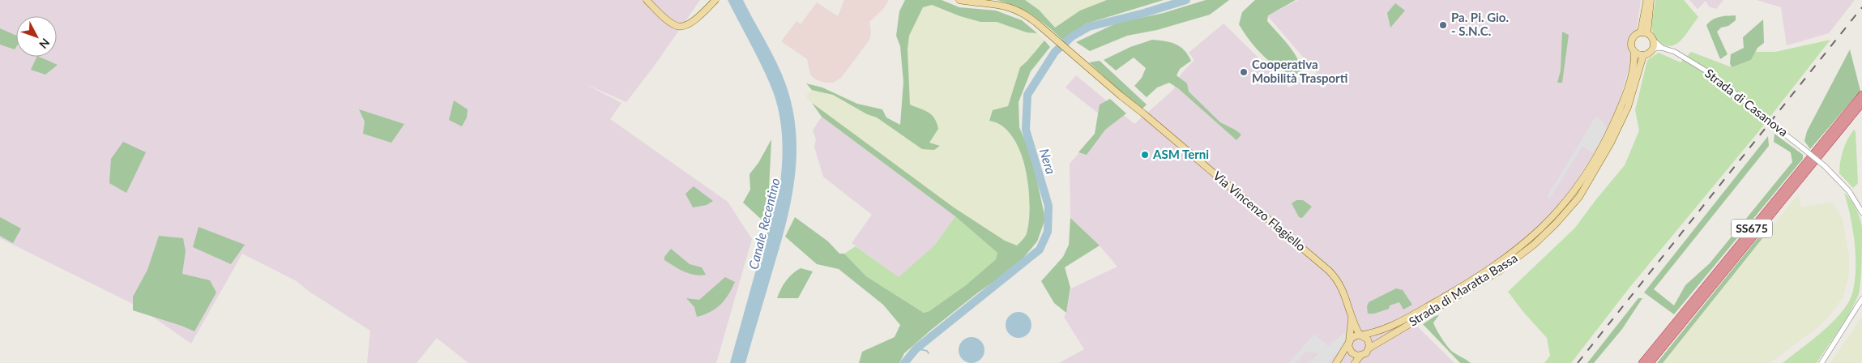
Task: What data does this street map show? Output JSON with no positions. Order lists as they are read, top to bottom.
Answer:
{
  "streets": {
    "highway": ["SS675"],
    "main road": ["Via Vincenzo Flagiello", "Strada di Maratta Bassa"],
    "street": ["Strada di Casanova"]
  },
  "crossings": [
    ["Strada di Casanova", "Strada di Maratta Bassa"],
    ["Via Vincenzo Flagiello", "Strada di Maratta Bassa"]
  ],
  "water": ["Nera", "Canale Recentino"],
  "places": ["Pa. Pi. Gio. - S.N.C.", "Cooperativa Mobilità Trasporti", "ASM Terni"],
  "north": "bottom right"
}
